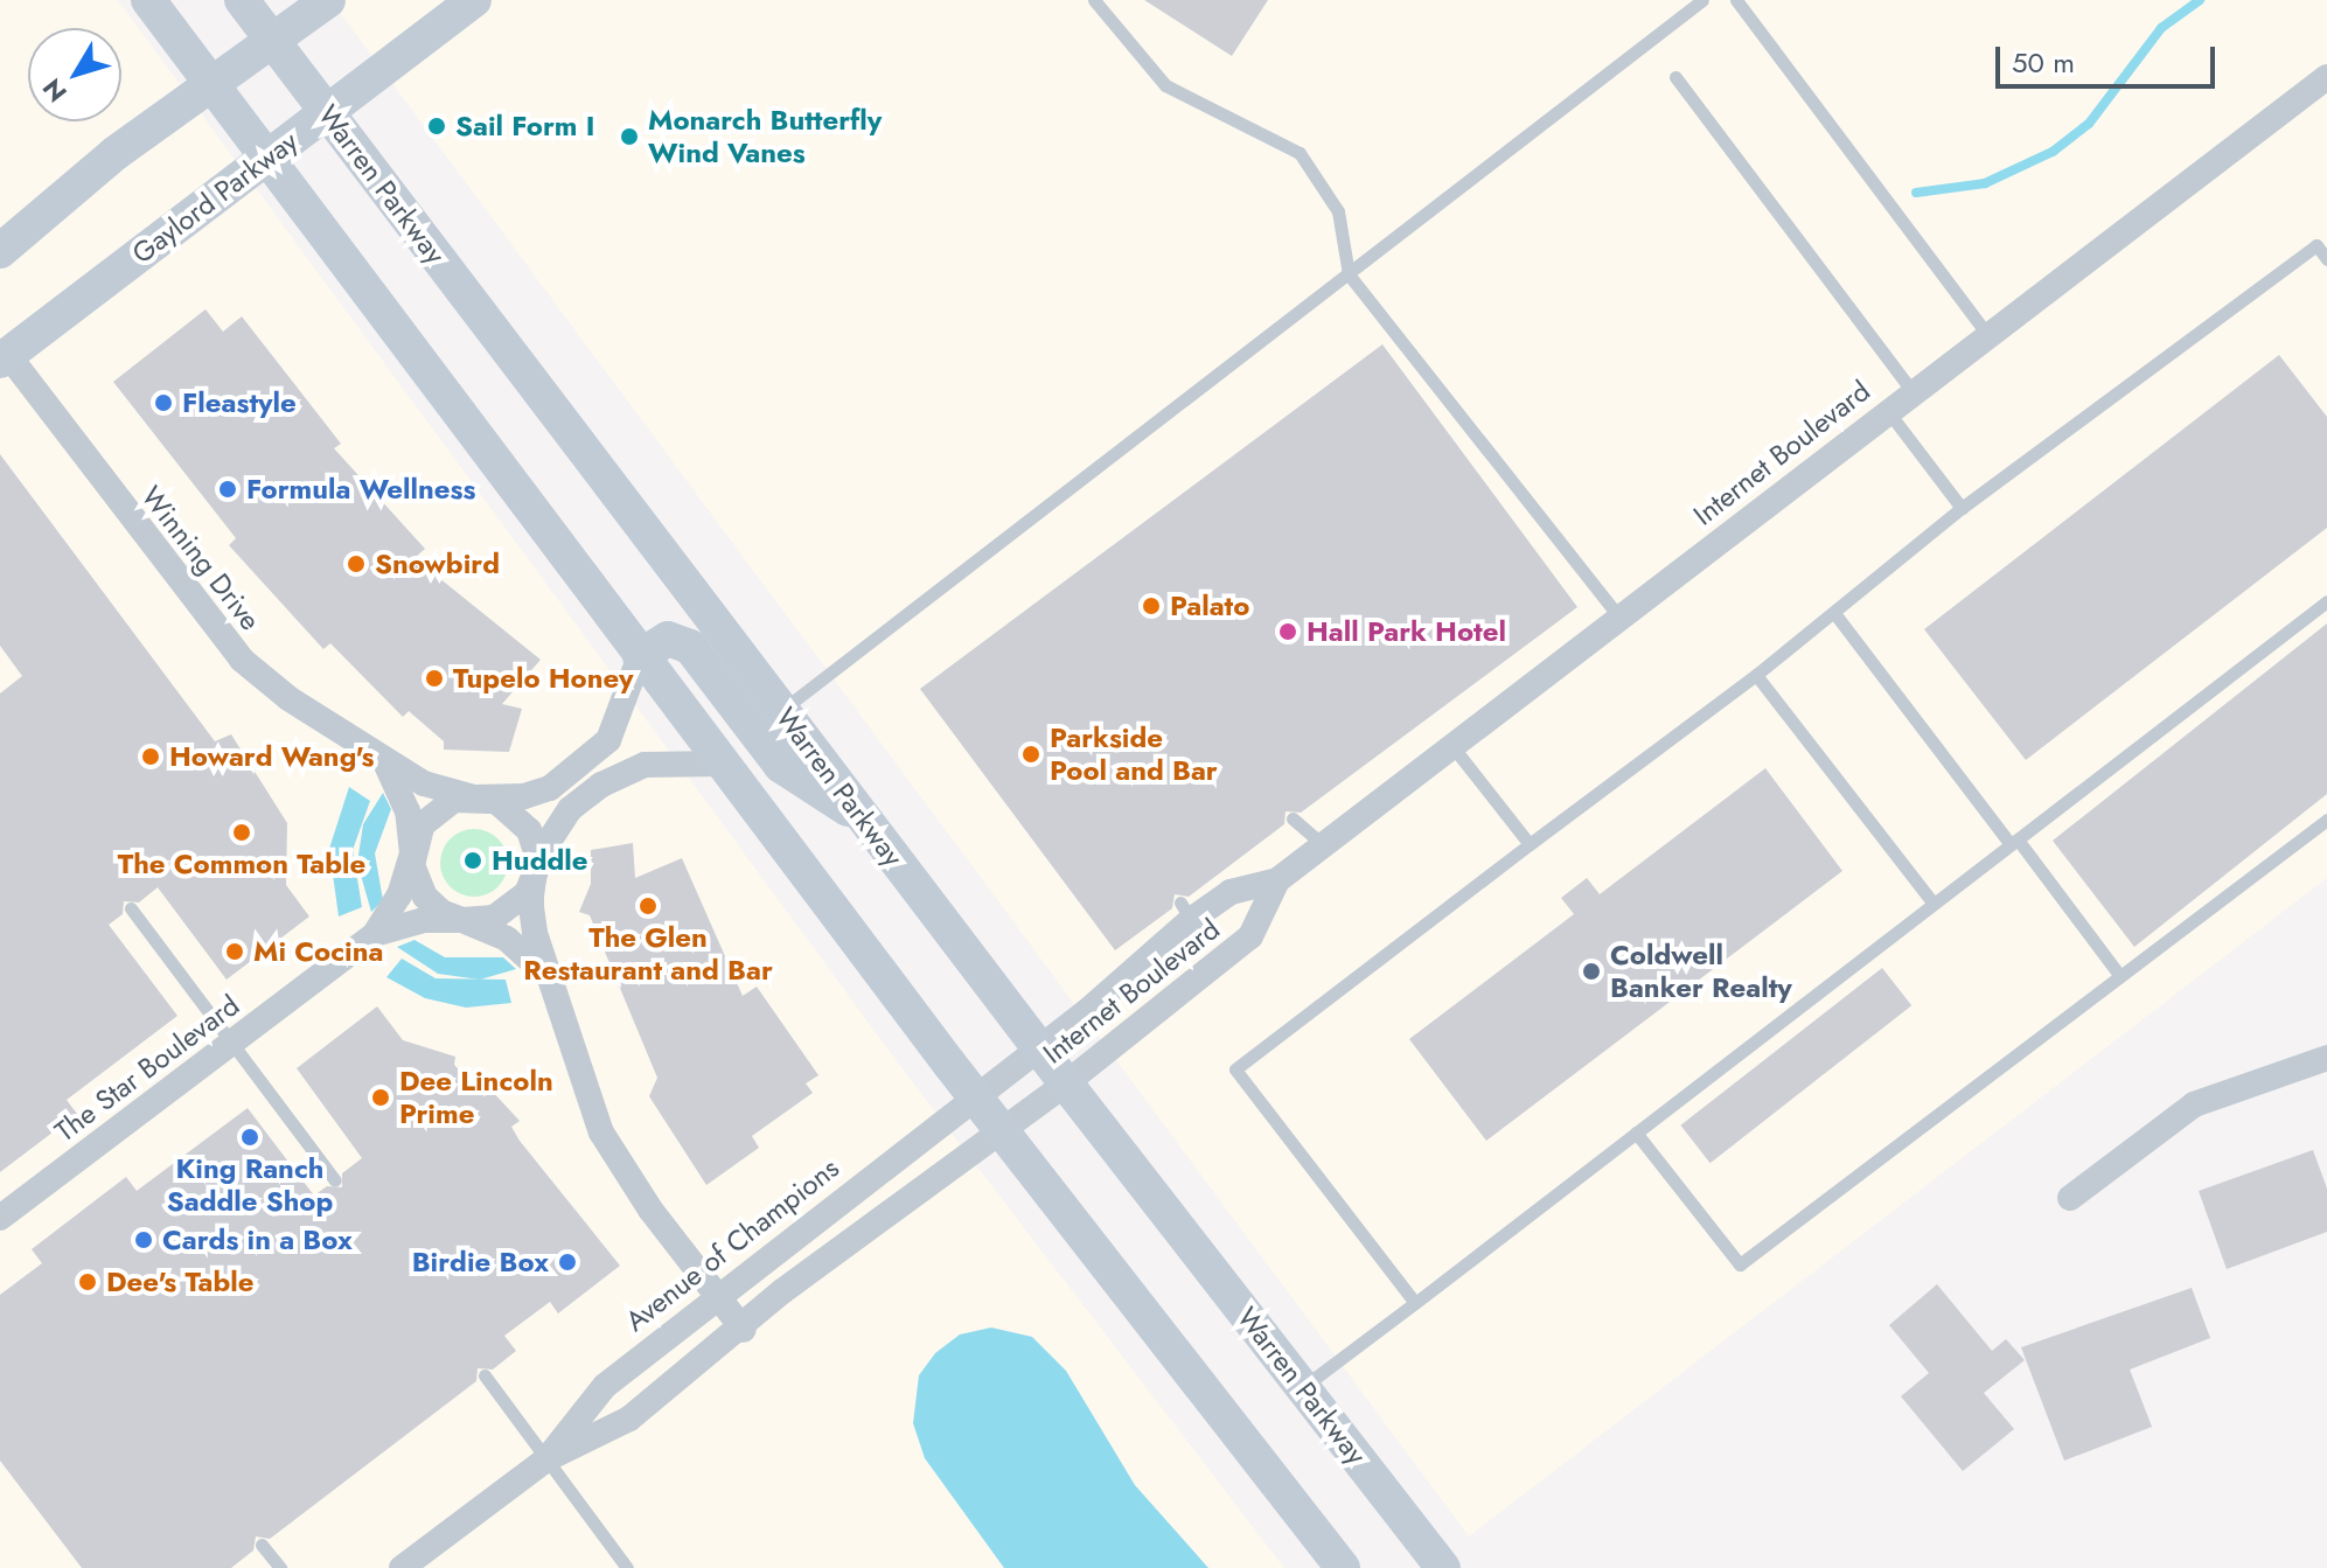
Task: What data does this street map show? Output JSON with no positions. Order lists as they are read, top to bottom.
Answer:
{
  "streets": {
    "main road": ["Warren Parkway", "Gaylord Parkway"],
    "street": [
      "Internet Boulevard",
      "Winning Drive",
      "The Star Boulevard",
      "Avenue of Champions"
    ]
  },
  "crossings": [
    ["Warren Parkway", "Gaylord Parkway"],
    ["Warren Parkway", "Internet Boulevard"],
    ["Gaylord Parkway", "Winning Drive"],
    ["Internet Boulevard", "Avenue of Champions"],
    ["Winning Drive", "The Star Boulevard"]
  ],
  "places": [
    "Sail Form I",
    "Monarch Butterfly Wind Vanes",
    "Fleastyle",
    "Formula Wellness",
    "Snowbird",
    "Palato",
    "Hall Park Hotel",
    "Tupelo Honey",
    "Parkside Pool and Bar",
    "Howard Wang's",
    "The Common Table",
    "Huddle",
    "The Glen Restaurant and Bar",
    "Mi Cocina",
    "Coldwell Banker Realty",
    "Dee Lincoln Prime",
    "King Ranch Saddle Shop",
    "Cards in a Box",
    "Birdie Box",
    "Dee's Table"
  ],
  "scale_bar": "50 m",
  "north": "bottom left"
}
